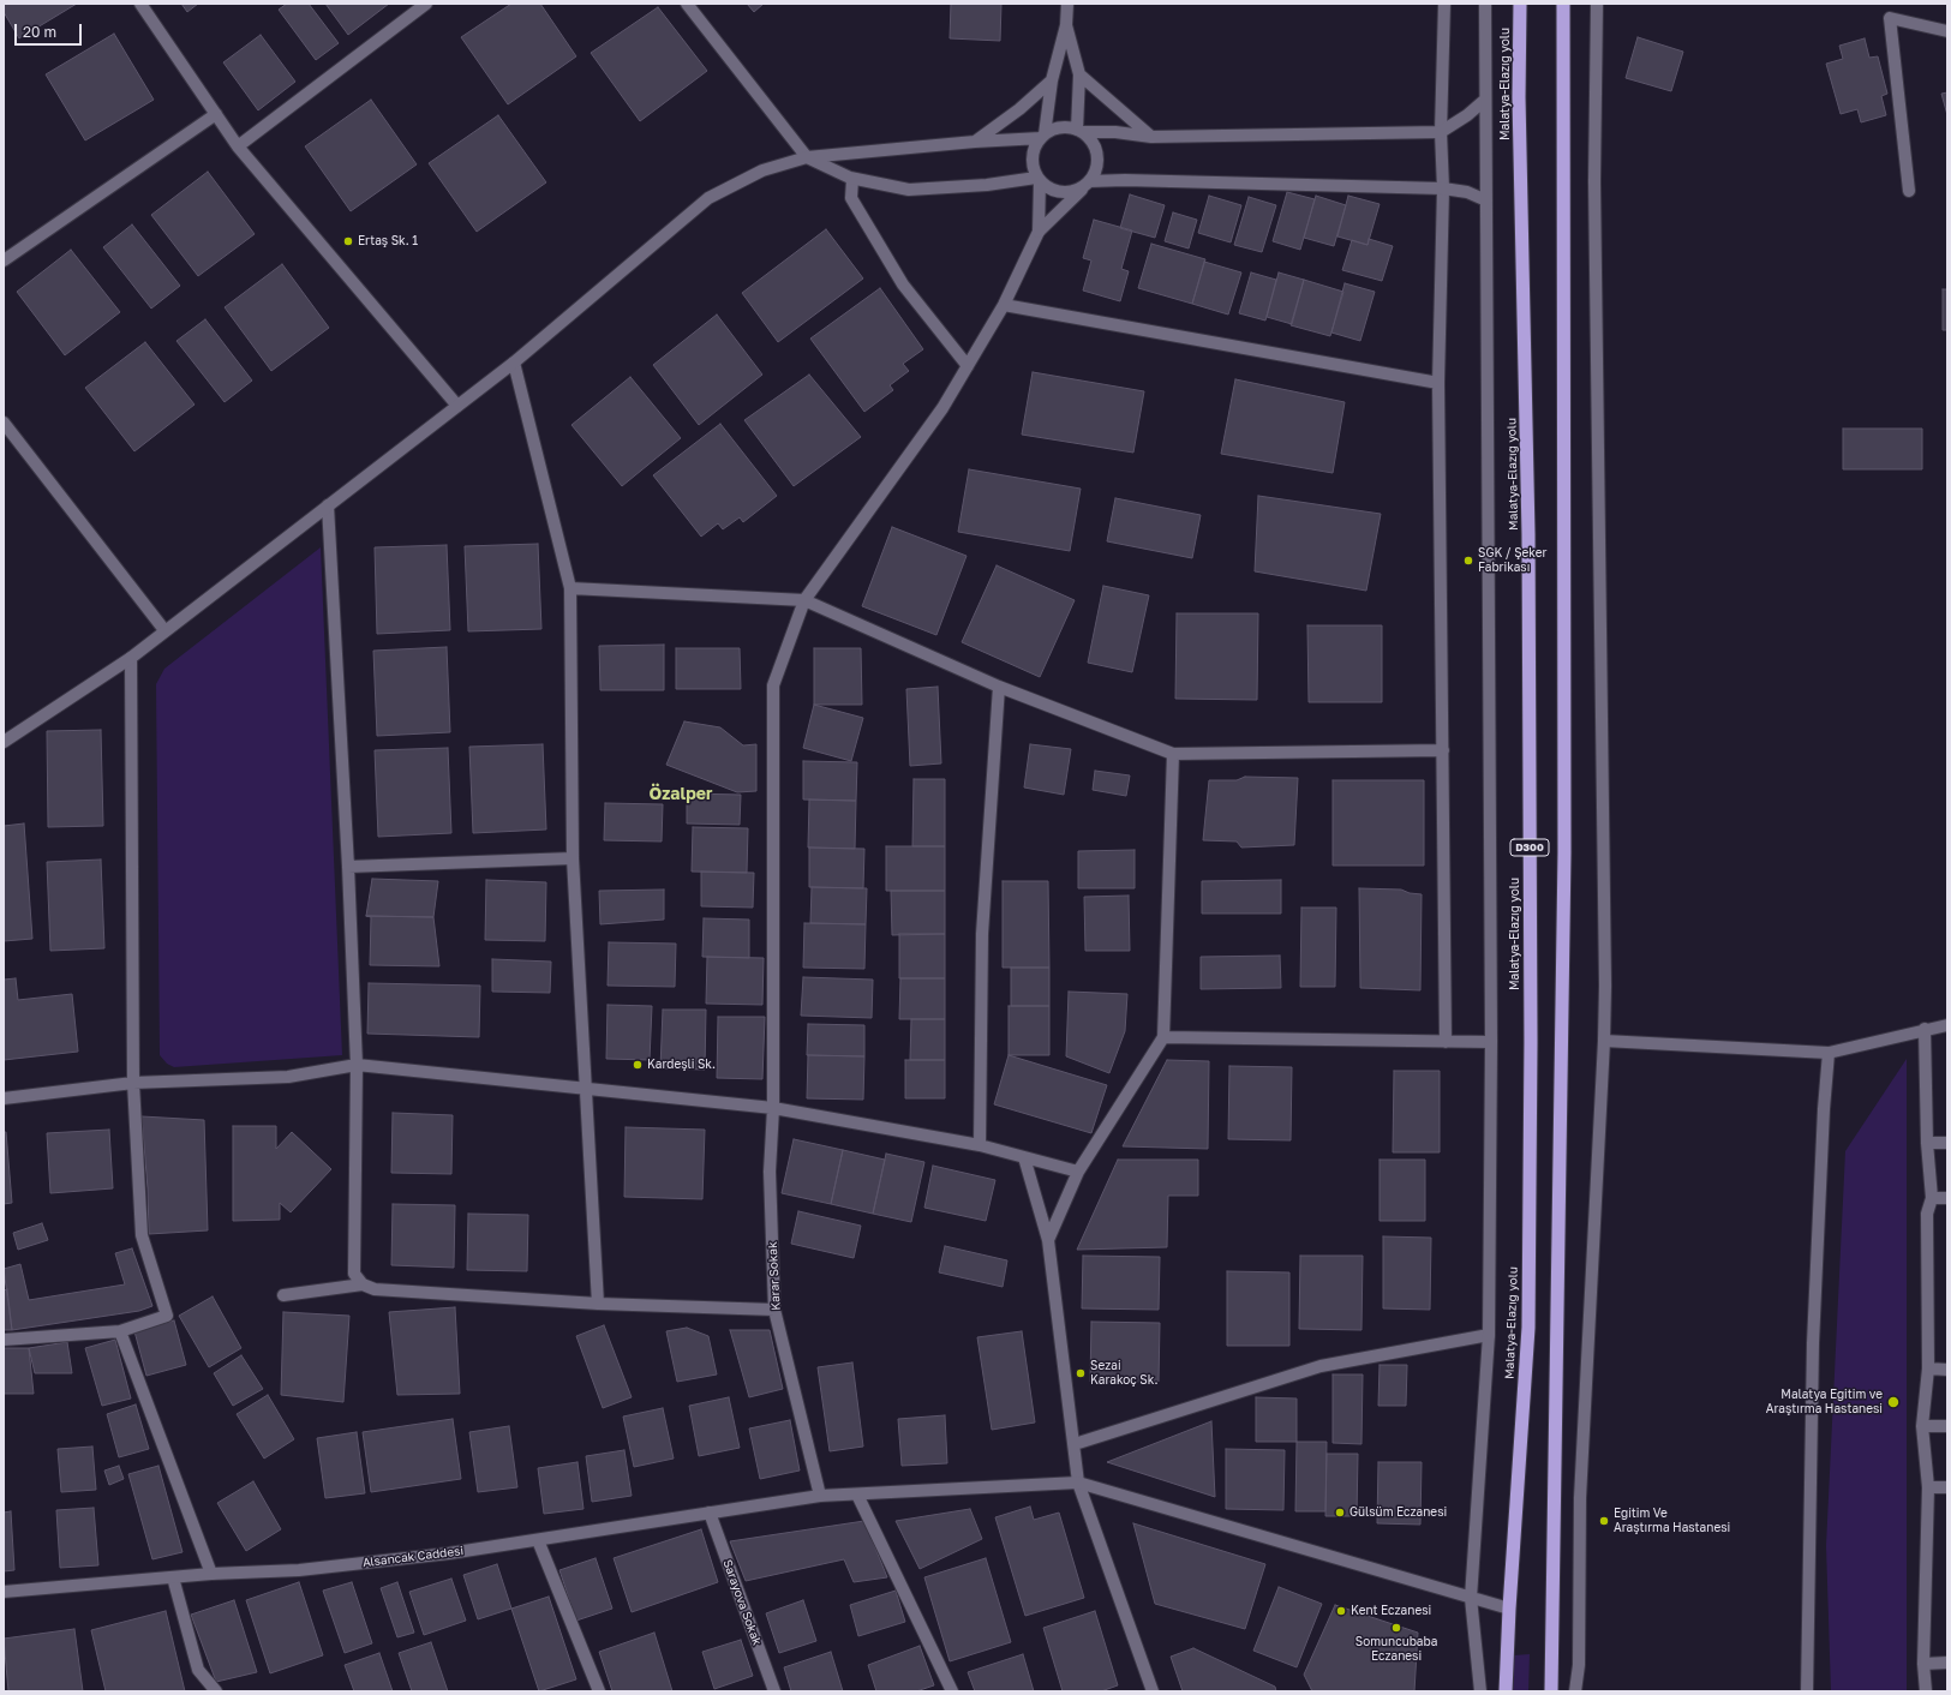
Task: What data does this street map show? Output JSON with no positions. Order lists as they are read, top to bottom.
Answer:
{
  "streets": {
    "highway": ["Malatya-Elazığ yolu", "D300"],
    "street": ["Karar Sokak", "Alsancak Caddesi", "Sarayova Sokak"]
  },
  "crossings": [
    ["Malatya-Elazığ yolu", "Alsancak Caddesi"],
    ["Karar Sokak", "Alsancak Caddesi"],
    ["Alsancak Caddesi", "Sarayova Sokak"]
  ],
  "districts": ["Özalper"],
  "places": [
    "Ertaş Sk. 1",
    "SGK / Şeker Fabrikası",
    "Kardeşli Sk.",
    "Sezai Karakoç Sk.",
    "Malatya Eğitim ve Araştırma Hastanesi",
    "Gülsüm Eczanesi",
    "Eğitim Ve Araştırma Hastanesi",
    "Kent Eczanesi",
    "Somuncubaba Eczanesi"
  ],
  "scale_bar": "20 m"
}
